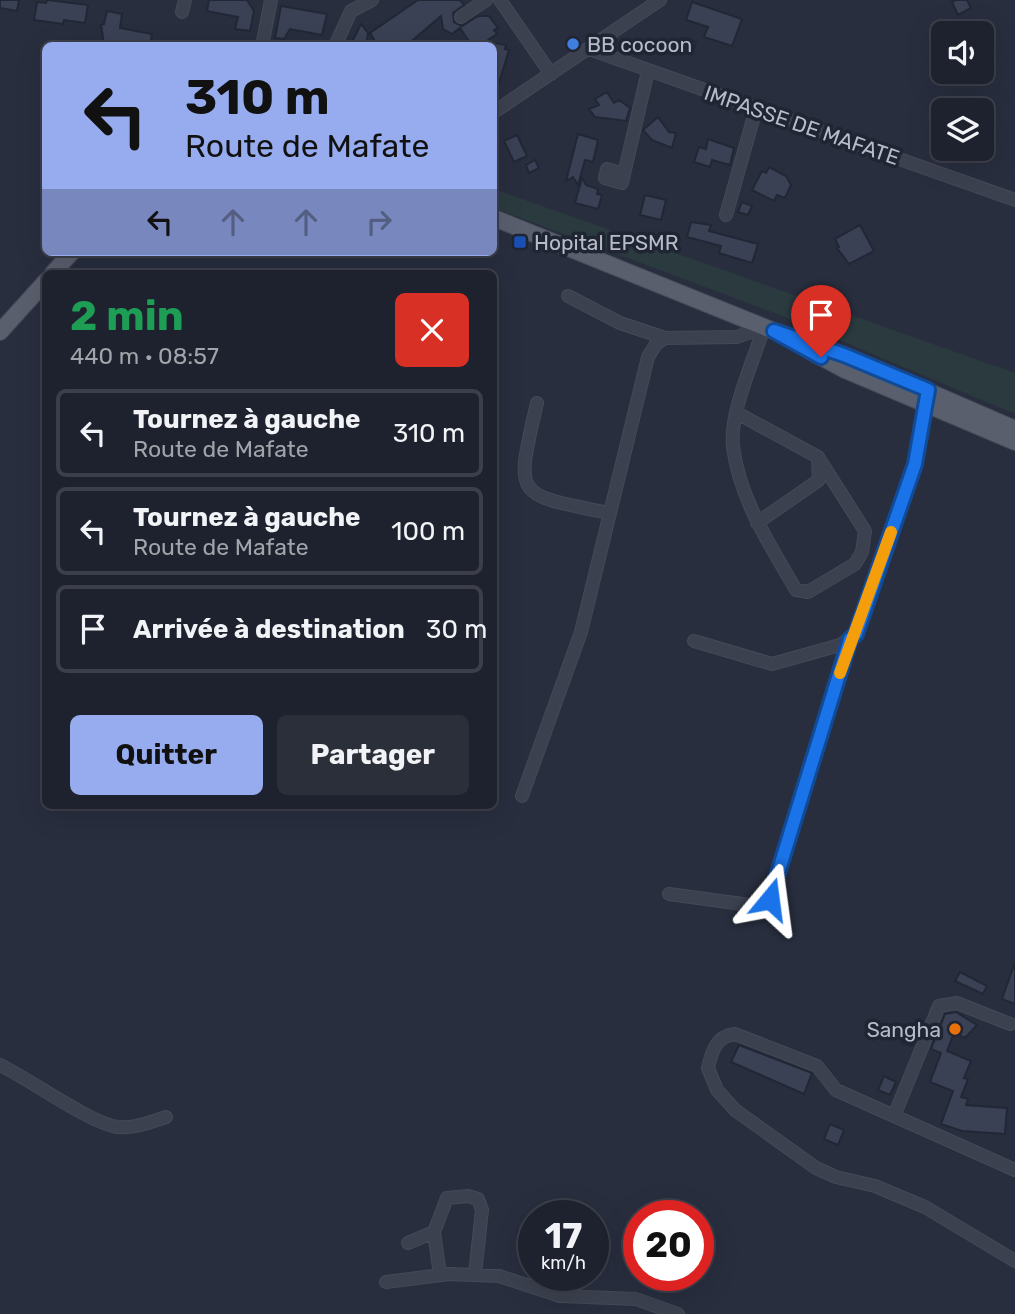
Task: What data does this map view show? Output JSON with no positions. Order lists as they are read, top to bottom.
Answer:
{
  "streets": {
    "street": ["IMPASSE DE MAFATE"]
  },
  "places": {
    "other": ["BB cocoon", "Sangha"],
    "transit": ["Hopital EPSMR"]
  },
  "page": {
    "turn": ["310 m", "Route de Mafate"],
    "heading": ["2 min", "440 m · 08:57"],
    "list": [
      {
        "name": "Tournez à gauche",
        "note": "Route de Mafate",
        "value": "310 m"
      },
      {
        "name": "Tournez à gauche",
        "note": "Route de Mafate",
        "value": "100 m"
      },
      {
        "name": "Arrivée à destination",
        "value": "30 m"
      }
    ],
    "buttons": ["Quitter", "Partager"],
    "speed": "17 km/h",
    "limit": "20"
  }
}
